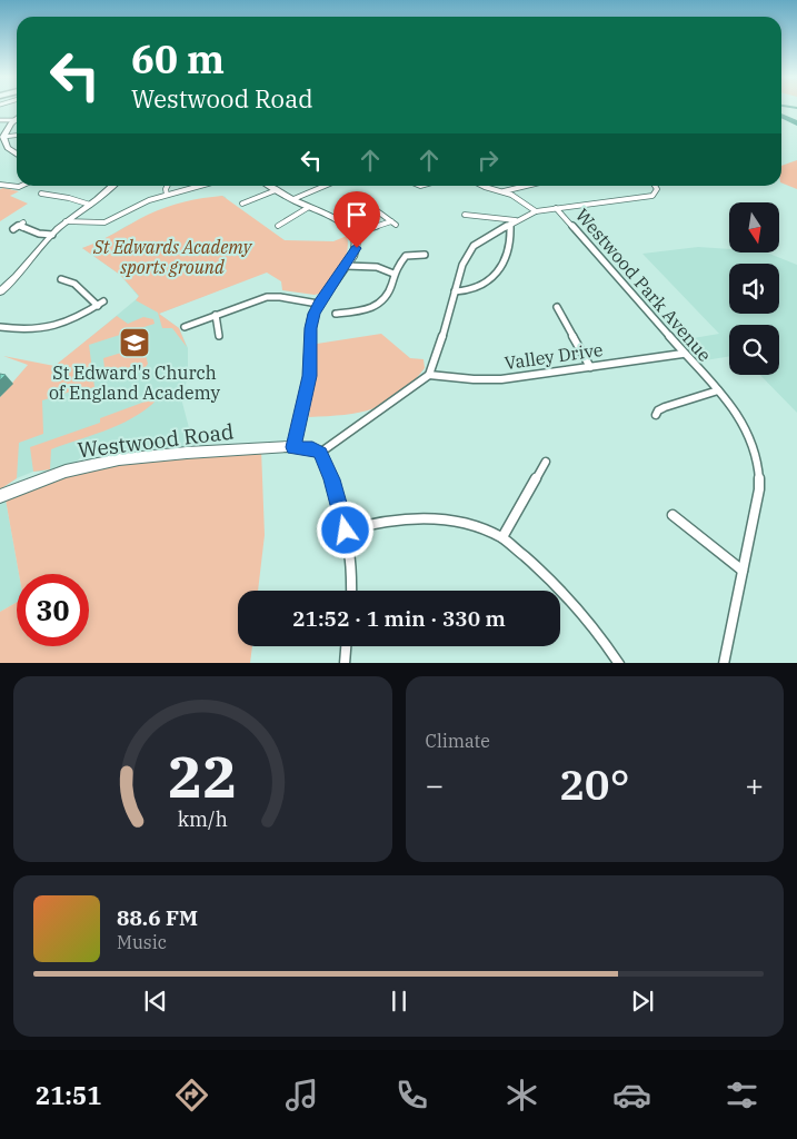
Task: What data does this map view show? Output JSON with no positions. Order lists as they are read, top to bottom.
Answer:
{
  "streets": {
    "street": ["Westwood Park Avenue", "Valley Drive", "Westwood Road"]
  },
  "crossings": [
    ["Westwood Park Avenue", "Valley Drive"]
  ],
  "parks": ["St Edwards Academy sports ground"],
  "places": {
    "school or university": ["St Edward's Church of England Academy"]
  },
  "north": "bottom",
  "page": {
    "turn": ["60 m", "Westwood Road"],
    "limit": "30",
    "trip": "21:52 · 1 min · 330 m",
    "tile": "Climate",
    "heat": ["−", "20°", "+"],
    "song": ["88.6 FM", "Music"],
    "tabs": "21:51",
    "gauge": ["22", "km/h"]
  }
}
